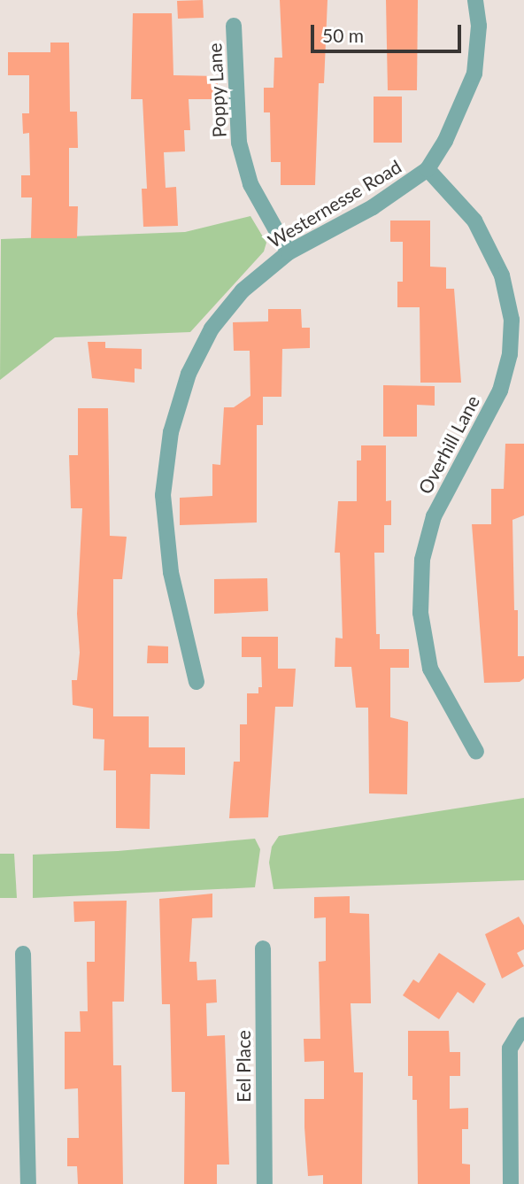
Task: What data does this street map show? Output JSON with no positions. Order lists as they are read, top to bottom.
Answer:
{
  "streets": {
    "street": [
      "Poppy Lane",
      "Westernesse Road",
      "Overhill Lane",
      "Eel Place"
    ]
  },
  "crossings": [
    ["Poppy Lane", "Westernesse Road"],
    ["Westernesse Road", "Overhill Lane"]
  ],
  "scale_bar": "50 m"
}
